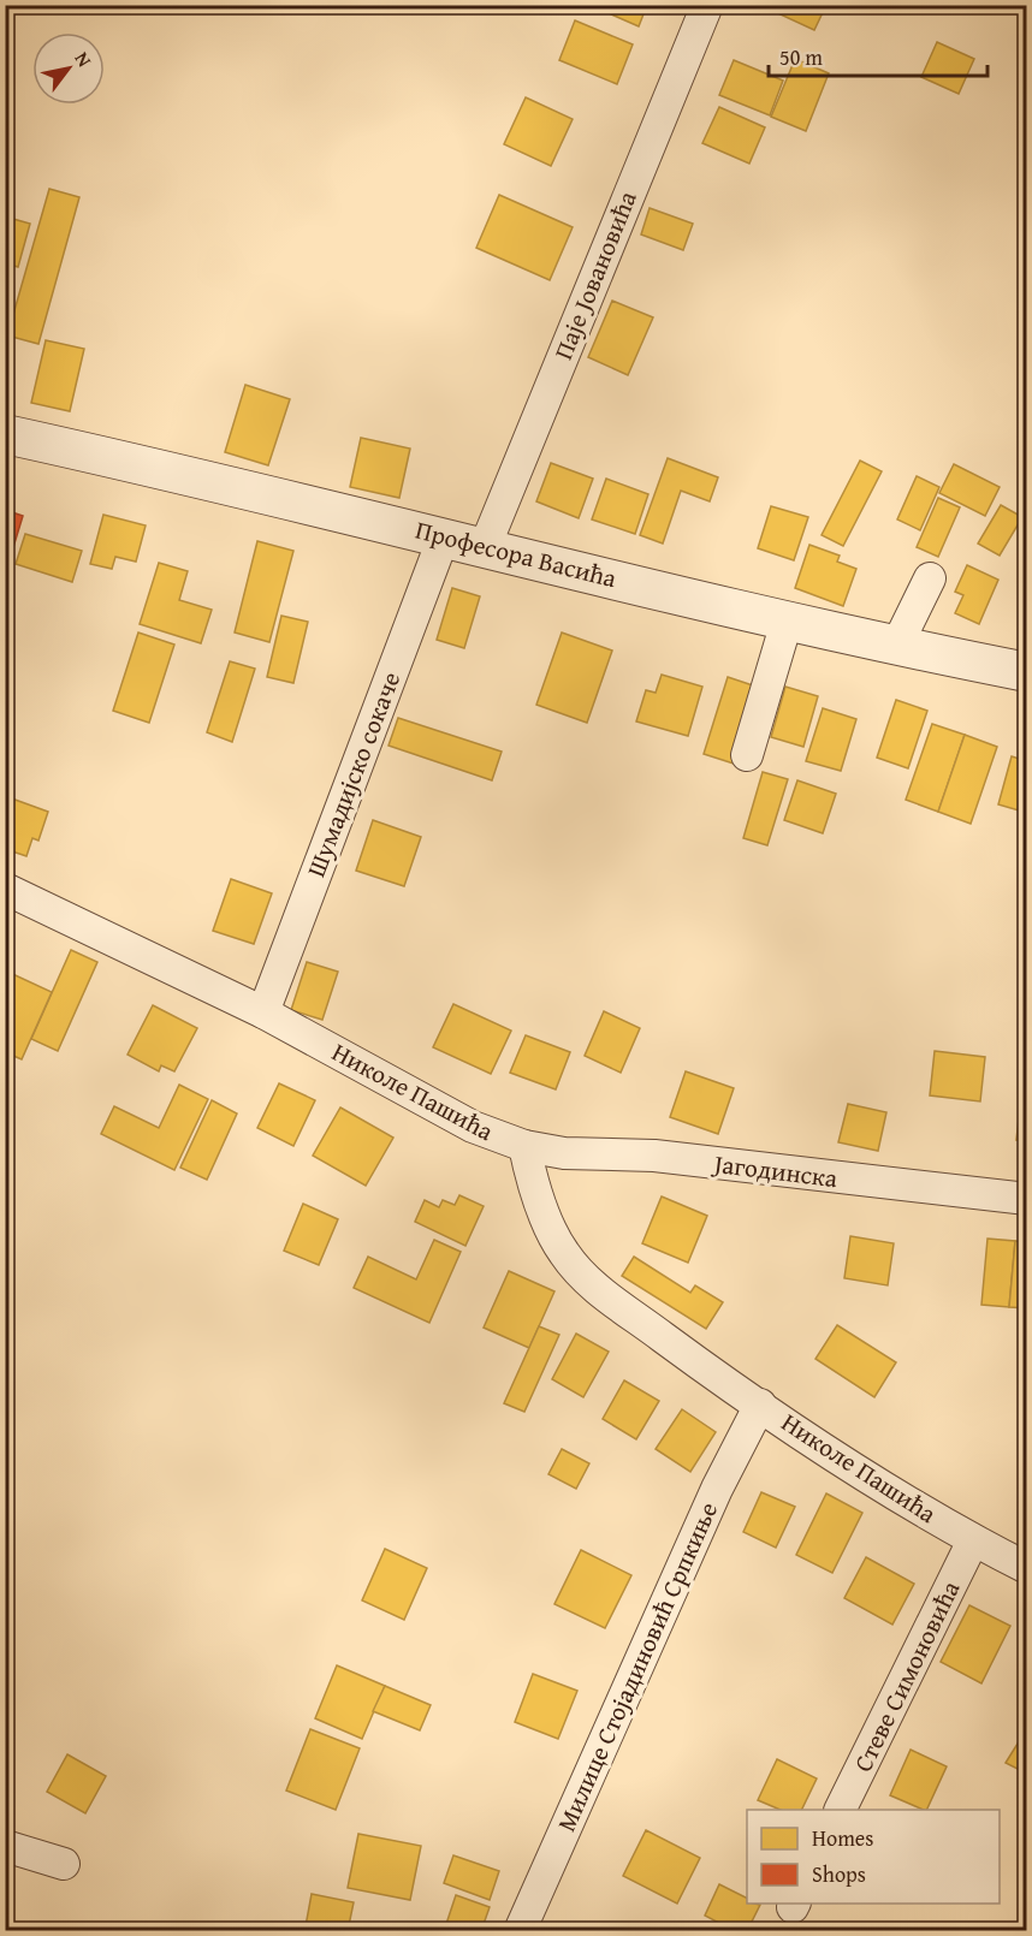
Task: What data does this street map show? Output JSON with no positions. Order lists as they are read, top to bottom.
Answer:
{
  "streets": {
    "street": [
      "Паје Јовановића",
      "Професора Васића",
      "Шумадијско сокаче",
      "Николе Пашића",
      "Јагодинска",
      "Милице Стојадиновић Српкиње",
      "Стеве Симоновића"
    ]
  },
  "crossings": [
    ["Паје Јовановића", "Професора Васића"],
    ["Професора Васића", "Шумадијско сокаче"],
    ["Шумадијско сокаче", "Николе Пашића"],
    ["Николе Пашића", "Јагодинска"],
    ["Николе Пашића", "Милице Стојадиновић Српкиње"],
    ["Николе Пашића", "Стеве Симоновића"]
  ],
  "legend": ["Homes", "Shops"],
  "scale_bar": "50 m",
  "north": "top right"
}
